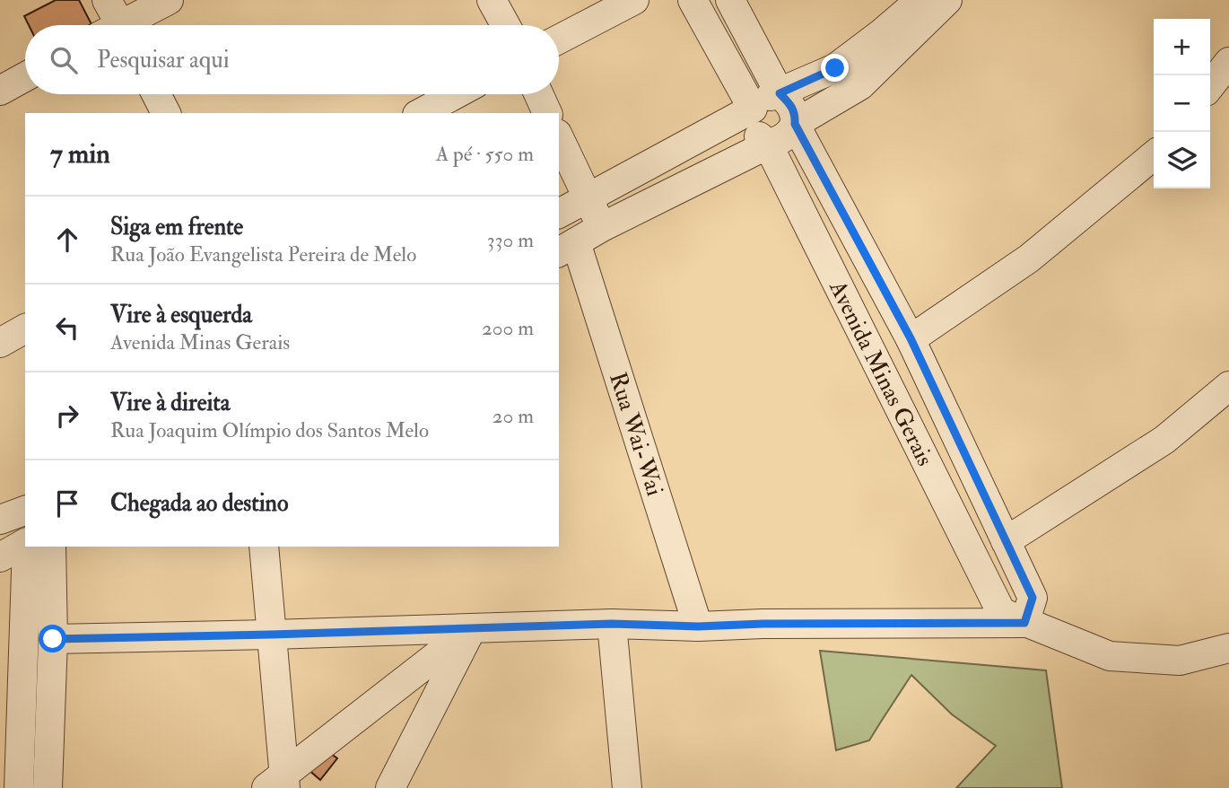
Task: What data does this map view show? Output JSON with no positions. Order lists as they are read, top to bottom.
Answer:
{
  "streets": {
    "street": ["Avenida Minas Gerais", "Rua Wai-Wai"]
  },
  "page": {
    "map_buttons": ["+", "−"],
    "search": "Pesquisar aqui",
    "heading": ["7 min", "A pé · 550 m"],
    "list": [
      ["Siga em frente", "Rua João Evangelista Pereira de Melo", "330 m"],
      ["Vire à esquerda", "Avenida Minas Gerais", "200 m"],
      ["Vire à direita", "Rua Joaquim Olímpio dos Santos Melo", "20 m"],
      "Chegada ao destino"
    ]
  }
}
